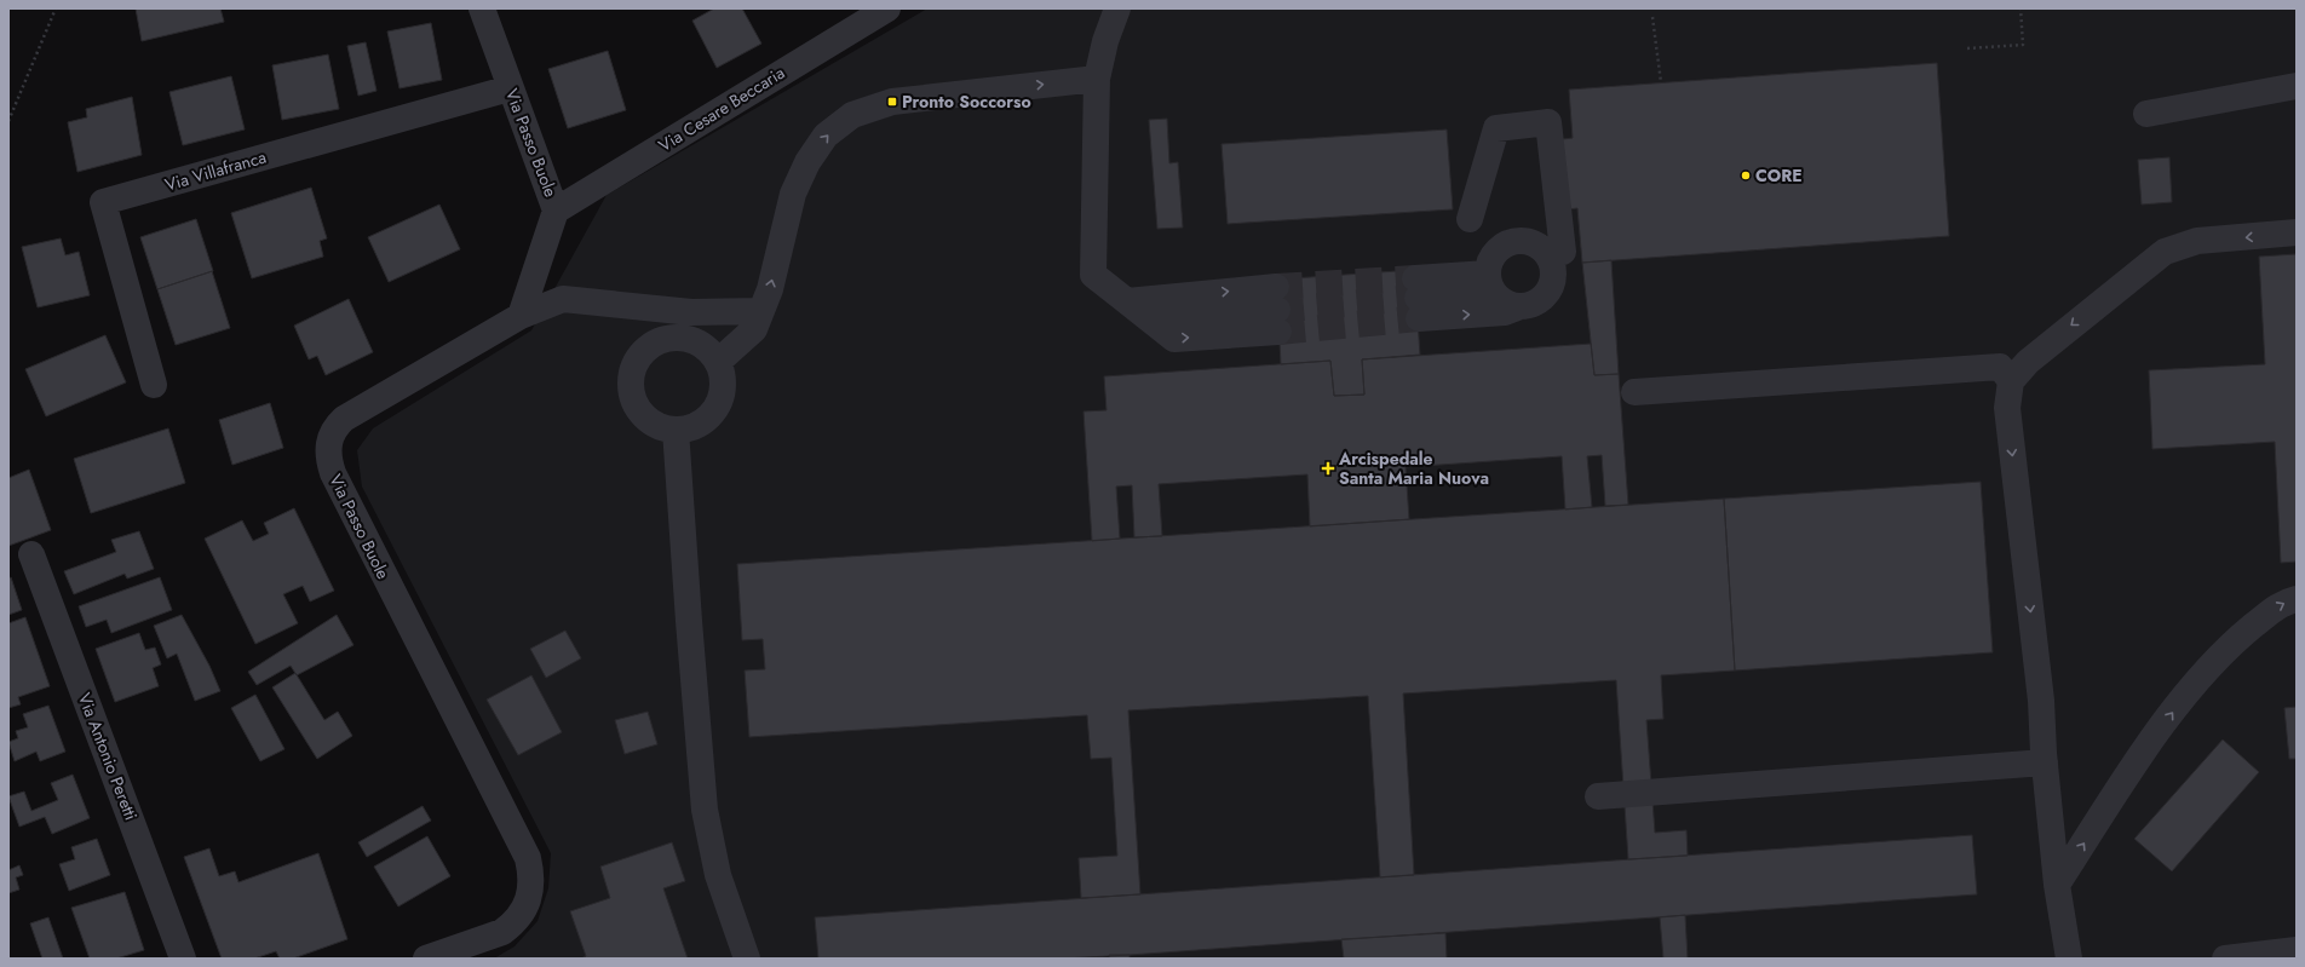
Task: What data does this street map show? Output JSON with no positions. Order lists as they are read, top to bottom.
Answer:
{
  "streets": {
    "street": [
      "Via Cesare Beccaria",
      "Via Passo Buole",
      "Via Villafranca",
      "Via Antonio Peretti"
    ]
  },
  "crossings": [
    ["Via Cesare Beccaria", "Via Passo Buole"],
    ["Via Passo Buole", "Via Villafranca"]
  ],
  "places": {
    "transit": ["Pronto Soccorso"],
    "other": ["CORE"],
    "health": ["Arcispedale Santa Maria Nuova"]
  }
}
